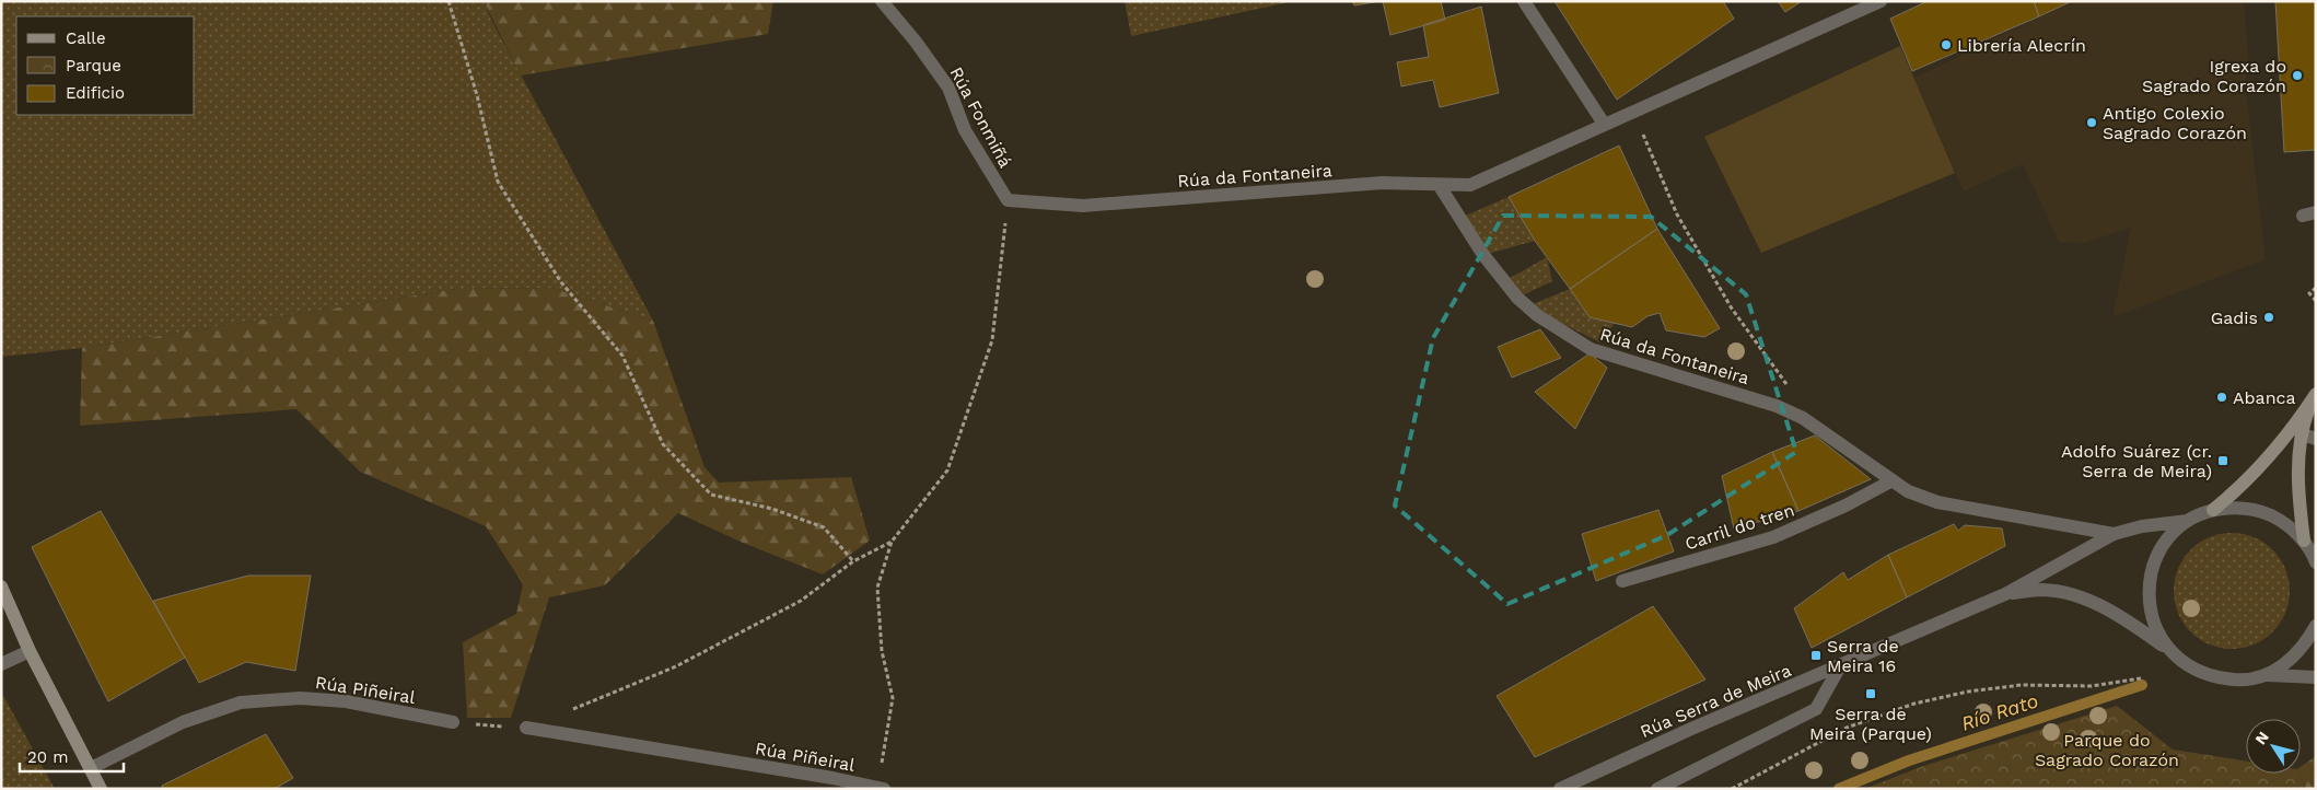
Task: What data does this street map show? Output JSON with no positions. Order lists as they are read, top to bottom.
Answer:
{
  "streets": {
    "street": [
      "Rúa Fonmiñá",
      "Rúa da Fontaneira",
      "Carril do tren",
      "Rúa Piñeiral",
      "Rúa Serra de Meira"
    ]
  },
  "crossings": [
    ["Rúa Fonmiñá", "Rúa da Fontaneira"],
    ["Rúa da Fontaneira", "Carril do tren"],
    ["Rúa da Fontaneira", "Rúa Serra de Meira"]
  ],
  "water": ["Río Rato"],
  "parks": ["Parque do Sagrado Corazón"],
  "places": {
    "other": [
      "Librería Alecrín",
      "Igrexa do Sagrado Corazón",
      "Antigo Colexio Sagrado Corazón",
      "Gadis",
      "Abanca"
    ],
    "transit": ["Adolfo Suárez (cr. Serra de Meira)", "Serra de Meira 16", "Serra de Meira (Parque)"]
  },
  "legend": ["Calle", "Parque", "Edificio"],
  "scale_bar": "20 m",
  "north": "top left"
}
